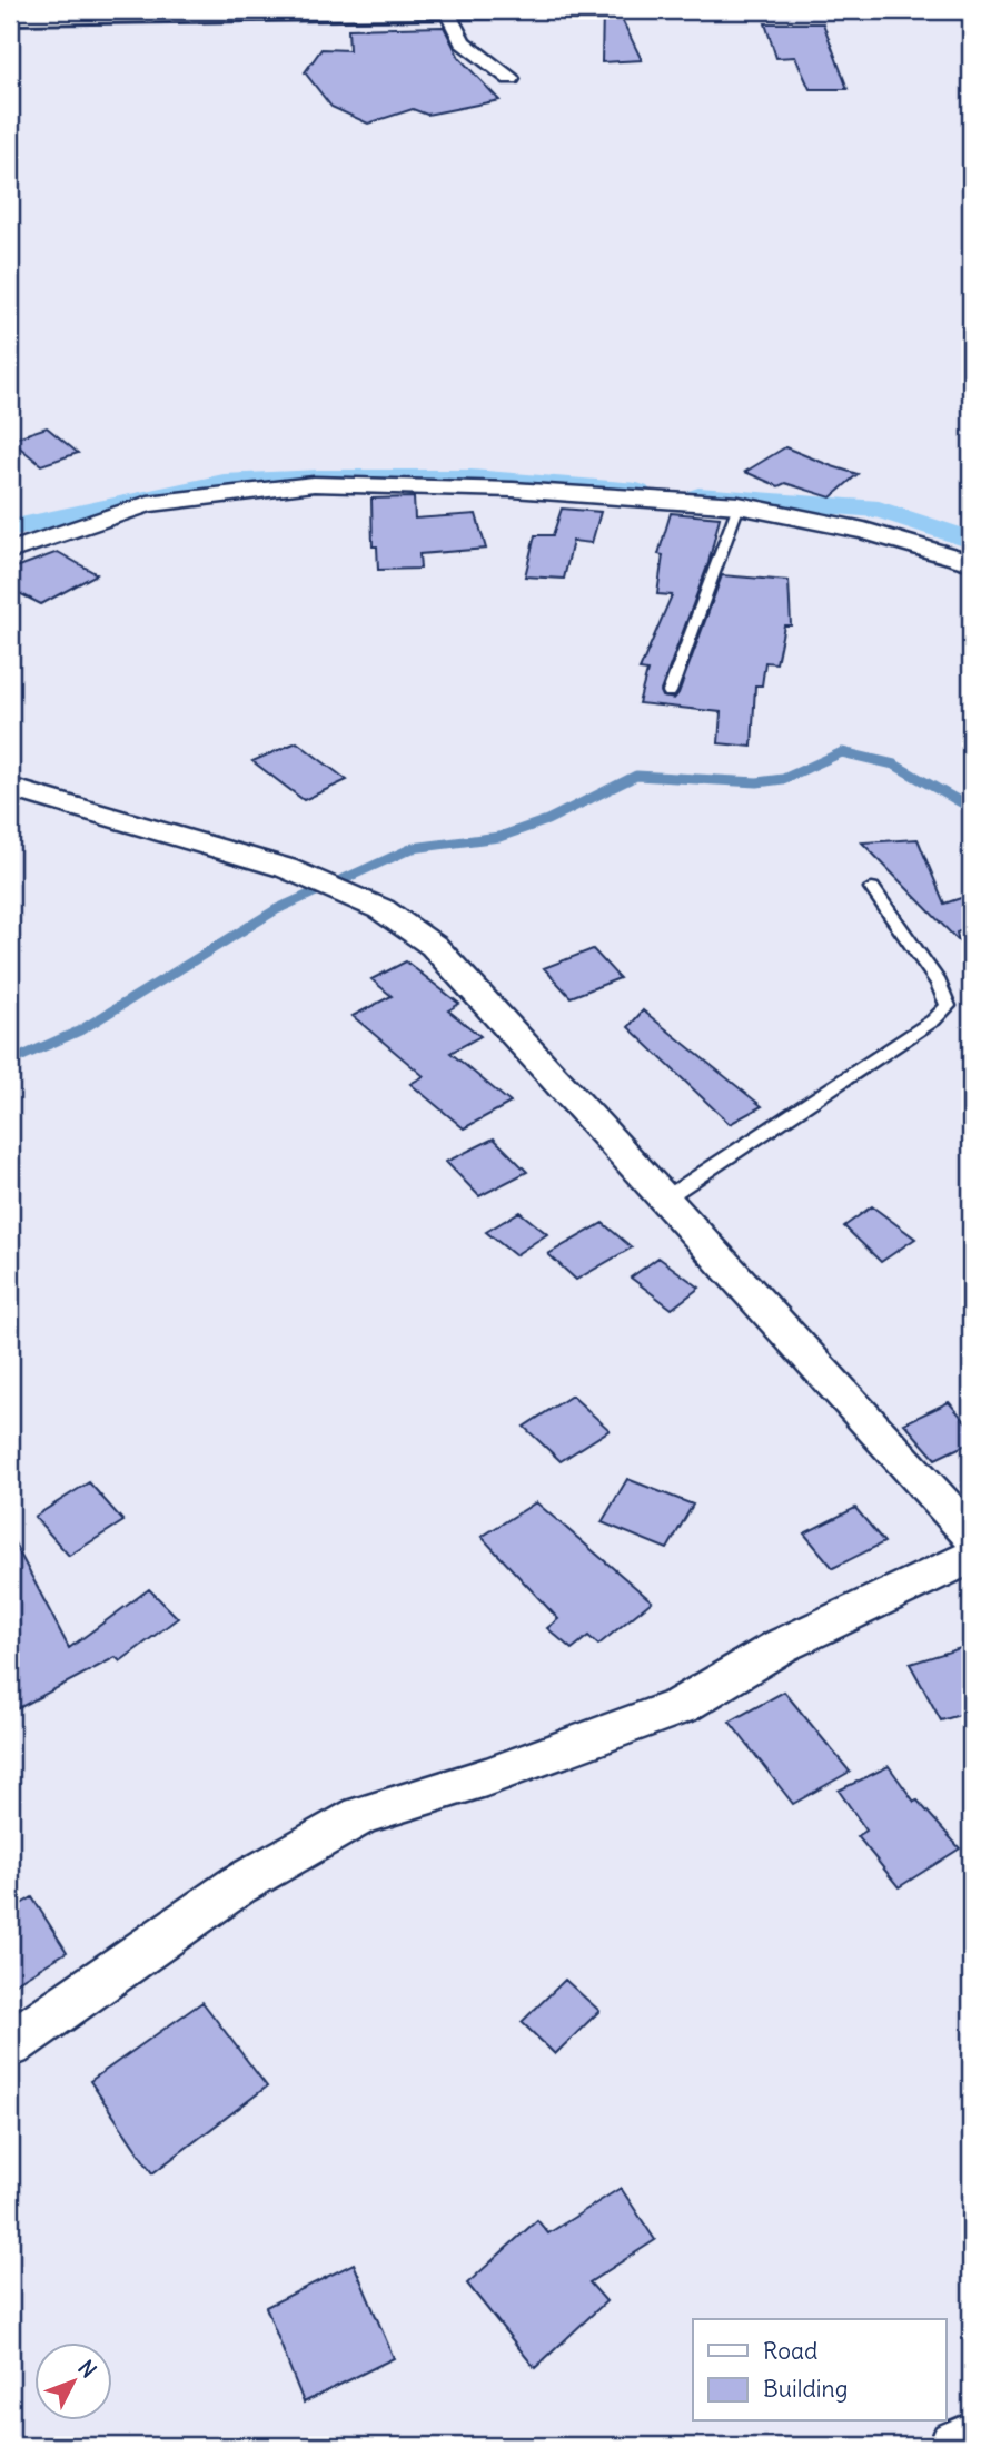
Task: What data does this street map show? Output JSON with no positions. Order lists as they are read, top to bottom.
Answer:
{
  "legend": ["Road", "Building"],
  "north": "top right"
}
